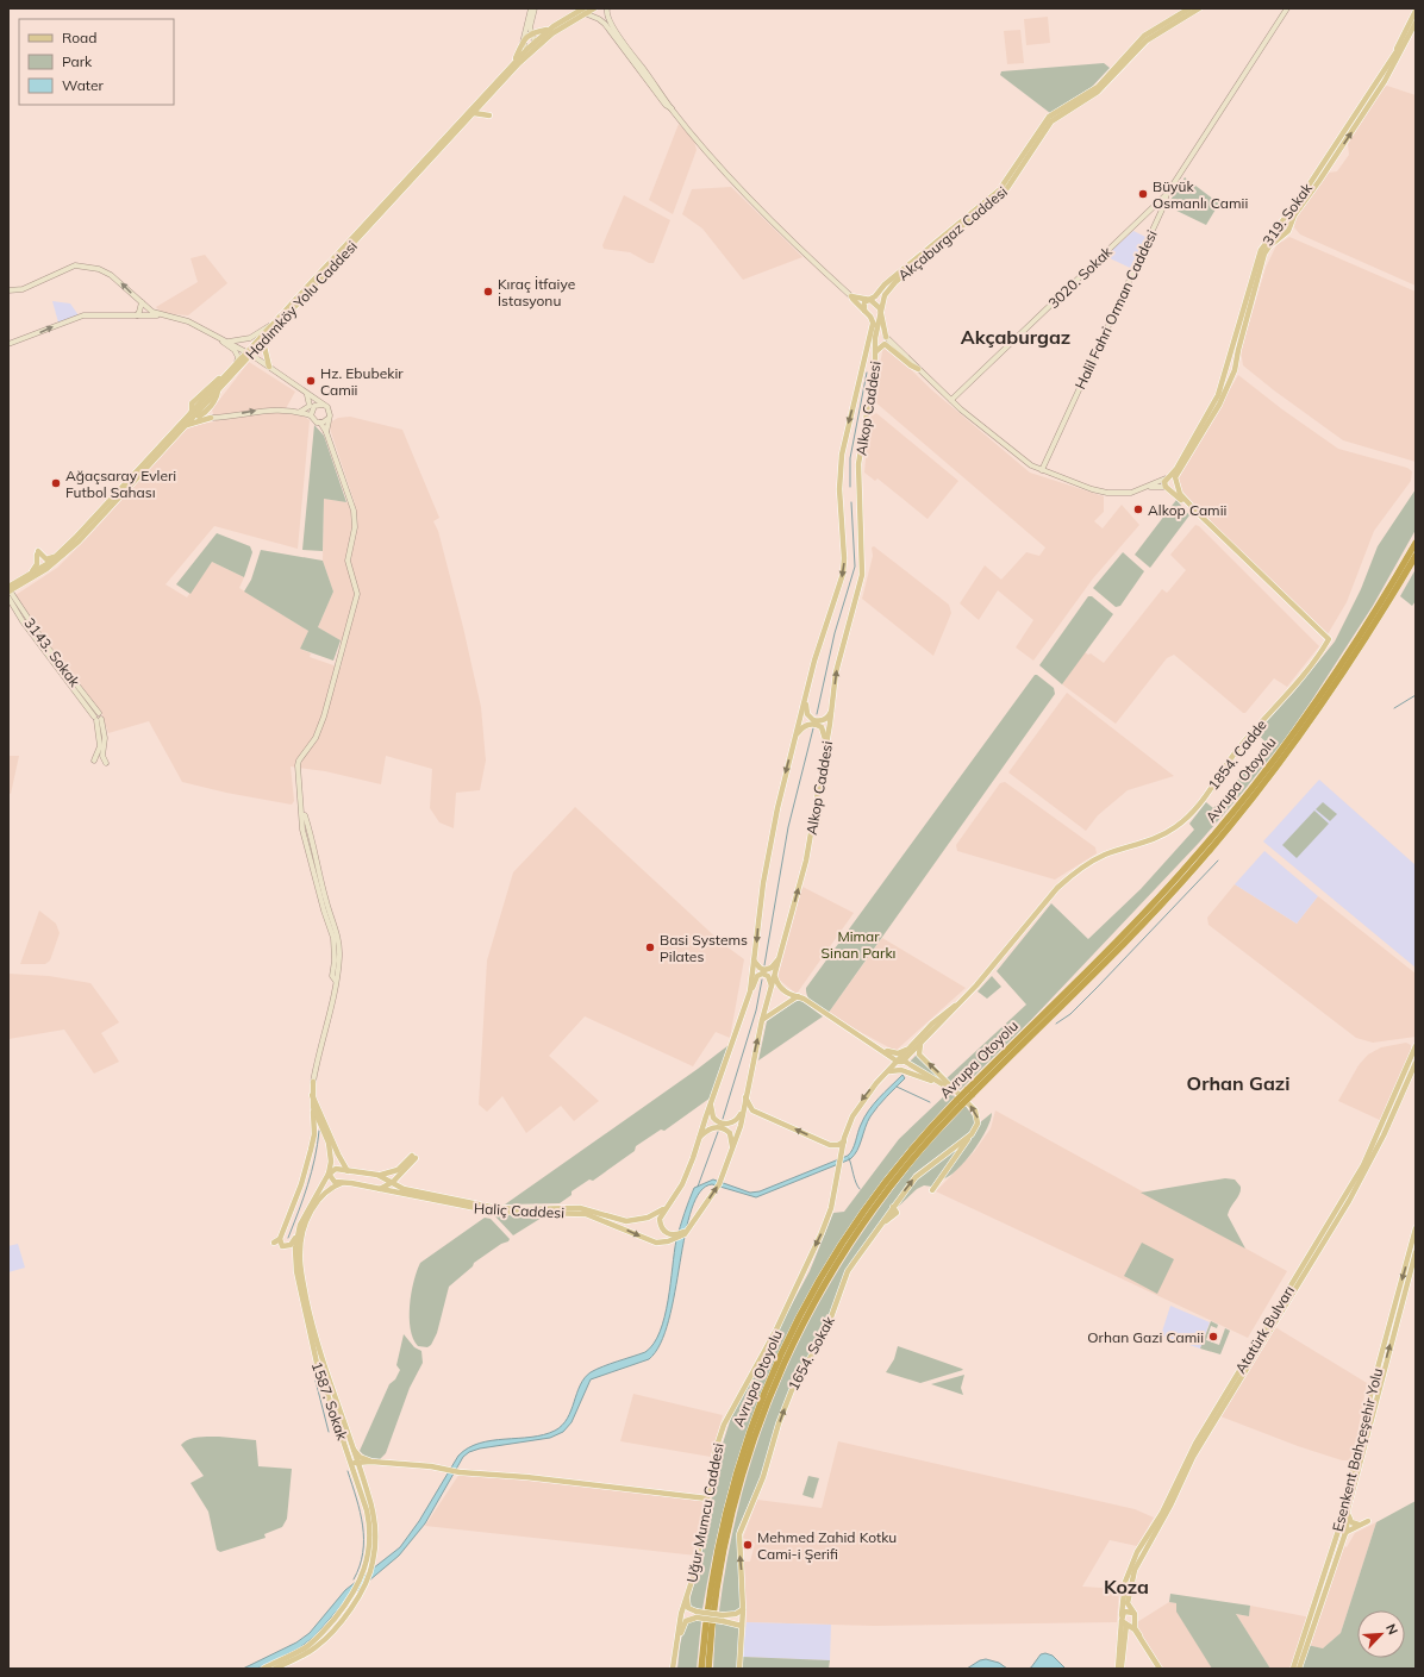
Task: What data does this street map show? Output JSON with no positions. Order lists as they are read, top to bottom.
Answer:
{
  "streets": {
    "highway": ["Avrupa Otoyolu"],
    "main road": [
      "319. Sokak",
      "Akçaburgaz Caddesi",
      "3020. Sokak",
      "Hadımköy Yolu Caddesi",
      "Halil Fahri Orman Caddesi",
      "Alkop Caddesi",
      "3143. Sokak",
      "1854. Cadde",
      "Haliç Caddesi",
      "Atatürk Bulvarı",
      "1654. Sokak",
      "1587. Sokak",
      "Esenkent Bahçeşehir Yolu",
      "Uğur Mumcu Caddesi"
    ]
  },
  "crossings": [
    ["319. Sokak", "1854. Cadde"],
    ["Akçaburgaz Caddesi", "Alkop Caddesi"],
    ["3020. Sokak", "Halil Fahri Orman Caddesi"],
    ["Alkop Caddesi", "Haliç Caddesi"],
    ["Alkop Caddesi", "Uğur Mumcu Caddesi"],
    ["Haliç Caddesi", "1587. Sokak"]
  ],
  "one_way": ["1654. Sokak", "Uğur Mumcu Caddesi"],
  "districts": ["Akçaburgaz", "Orhan Gazi", "Koza"],
  "parks": ["Mimar Sinan Parkı"],
  "places": [
    "Büyük Osmanlı Camii",
    "Kıraç İtfaiye İstasyonu",
    "Hz. Ebubekir Camii",
    "Ağaçsaray Evleri Futbol Sahası",
    "Alkop Camii",
    "Basi Systems Pilates",
    "Orhan Gazi Camii",
    "Mehmed Zahid Kotku Cami-i Şerifi"
  ],
  "legend": ["Road", "Park", "Water"],
  "north": "top right"
}
